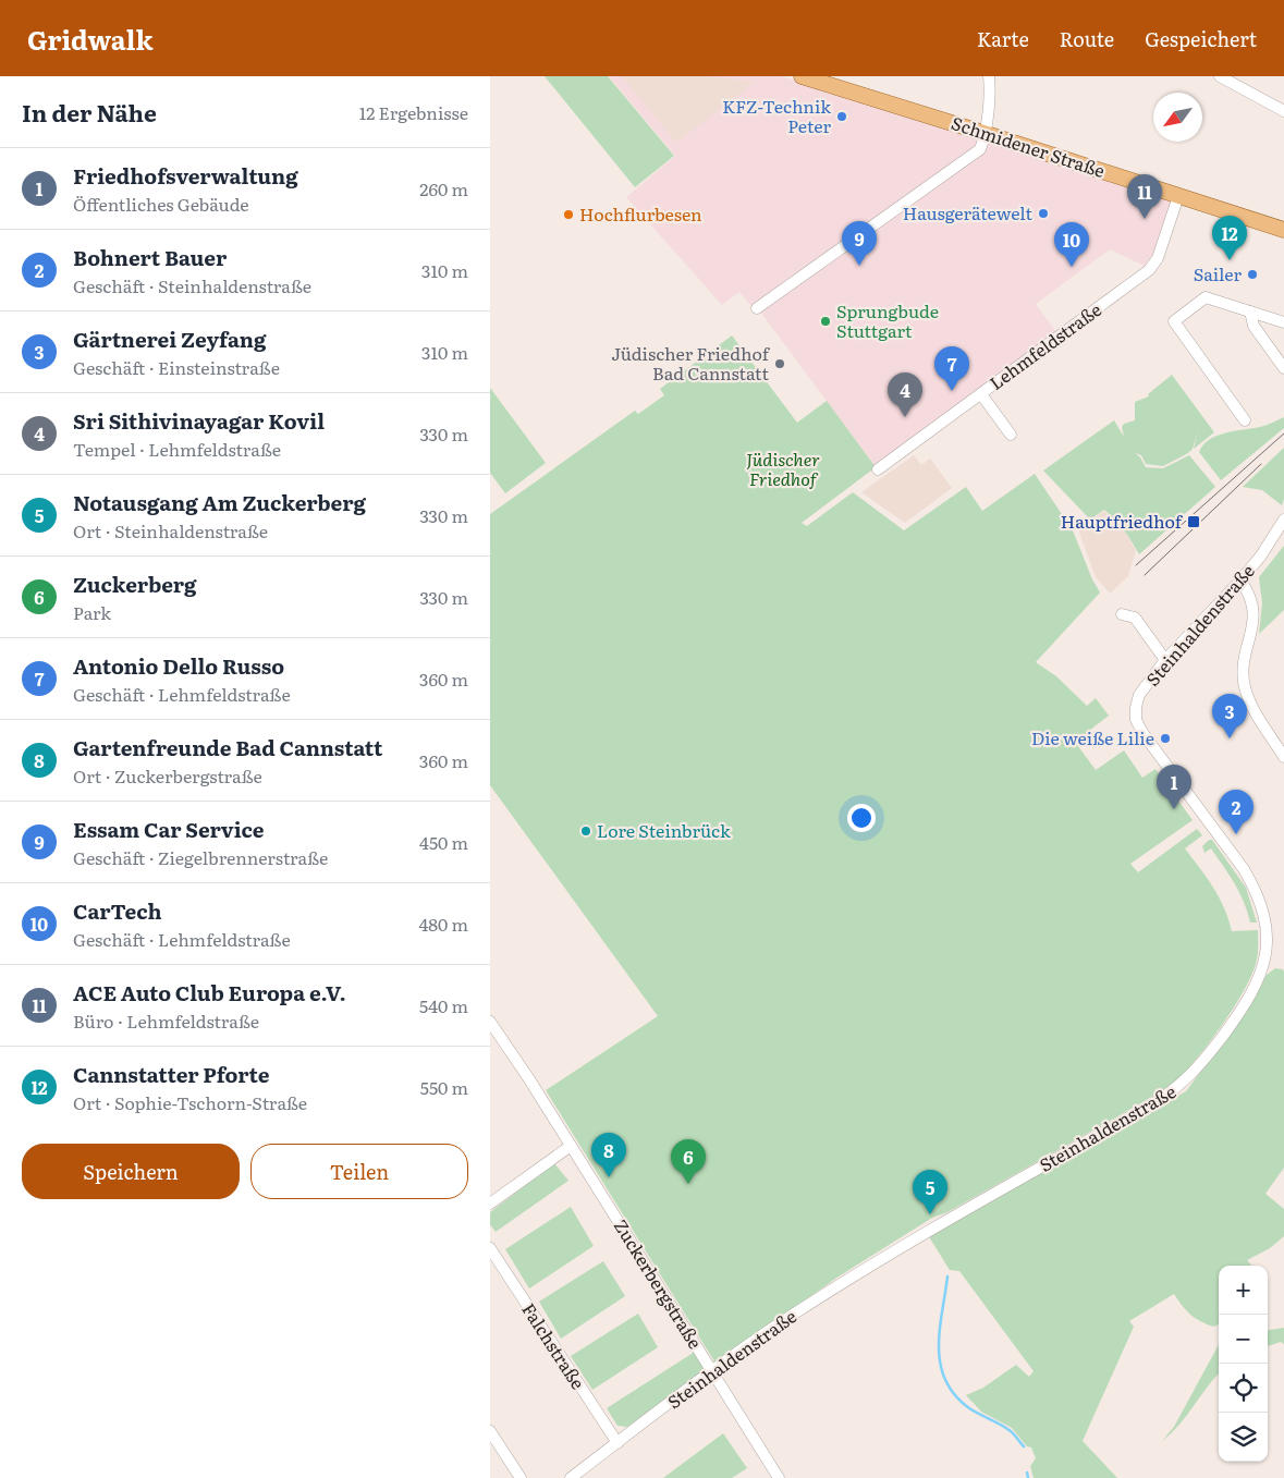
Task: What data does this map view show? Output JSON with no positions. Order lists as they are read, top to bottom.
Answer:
{
  "streets": {
    "main road": ["Schmidener Straße"],
    "street": [
      "Lehmfeldstraße",
      "Steinhaldenstraße",
      "Zuckerbergstraße",
      "Falchstraße"
    ]
  },
  "crossings": [
    ["Schmidener Straße", "Lehmfeldstraße"],
    ["Steinhaldenstraße", "Zuckerbergstraße"],
    ["Steinhaldenstraße", "Falchstraße"]
  ],
  "parks": ["Jüdischer Friedhof"],
  "places": {
    "other": [
      "KFZ-Technik Peter",
      "Hausgerätewelt",
      "Hochflurbesen",
      "Sailer",
      "Sprungbude Stuttgart",
      "Jüdischer Friedhof Bad Cannstatt",
      "Die weiße Lilie",
      "Lore Steinbrück"
    ],
    "transit": ["Hauptfriedhof"]
  },
  "north": "bottom left",
  "page": {
    "header": "Gridwalk",
    "nav": ["Karte", "Route", "Gespeichert"],
    "heading": ["In der Nähe", "12 Ergebnisse"],
    "list": [
      {
        "mark": "1",
        "name": "Friedhofsverwaltung",
        "note": "Öffentliches Gebäude",
        "value": "260 m"
      },
      {
        "mark": "2",
        "name": "Bohnert Bauer",
        "note": "Geschäft · Steinhaldenstraße",
        "value": "310 m"
      },
      {
        "mark": "3",
        "name": "Gärtnerei Zeyfang",
        "note": "Geschäft · Einsteinstraße",
        "value": "310 m"
      },
      {
        "mark": "4",
        "name": "Sri Sithivinayagar Kovil",
        "note": "Tempel · Lehmfeldstraße",
        "value": "330 m"
      },
      {
        "mark": "5",
        "name": "Notausgang Am Zuckerberg",
        "note": "Ort · Steinhaldenstraße",
        "value": "330 m"
      },
      {
        "mark": "6",
        "name": "Zuckerberg",
        "note": "Park",
        "value": "330 m"
      },
      {
        "mark": "7",
        "name": "Antonio Dello Russo",
        "note": "Geschäft · Lehmfeldstraße",
        "value": "360 m"
      },
      {
        "mark": "8",
        "name": "Gartenfreunde Bad Cannstatt",
        "note": "Ort · Zuckerbergstraße",
        "value": "360 m"
      },
      {
        "mark": "9",
        "name": "Essam Car Service",
        "note": "Geschäft · Ziegelbrennerstraße",
        "value": "450 m"
      },
      {
        "mark": "10",
        "name": "CarTech",
        "note": "Geschäft · Lehmfeldstraße",
        "value": "480 m"
      },
      {
        "mark": "11",
        "name": "ACE Auto Club Europa e.V.",
        "note": "Büro · Lehmfeldstraße",
        "value": "540 m"
      },
      {
        "mark": "12",
        "name": "Cannstatter Pforte",
        "note": "Ort · Sophie-Tschorn-Straße",
        "value": "550 m"
      }
    ],
    "pins": [
      "11",
      "12",
      "9",
      "10",
      "7",
      "4",
      "3",
      "1",
      "2",
      "8",
      "6",
      "5"
    ],
    "buttons": ["Speichern", "Teilen"],
    "map_buttons": ["+", "−"]
  }
}
